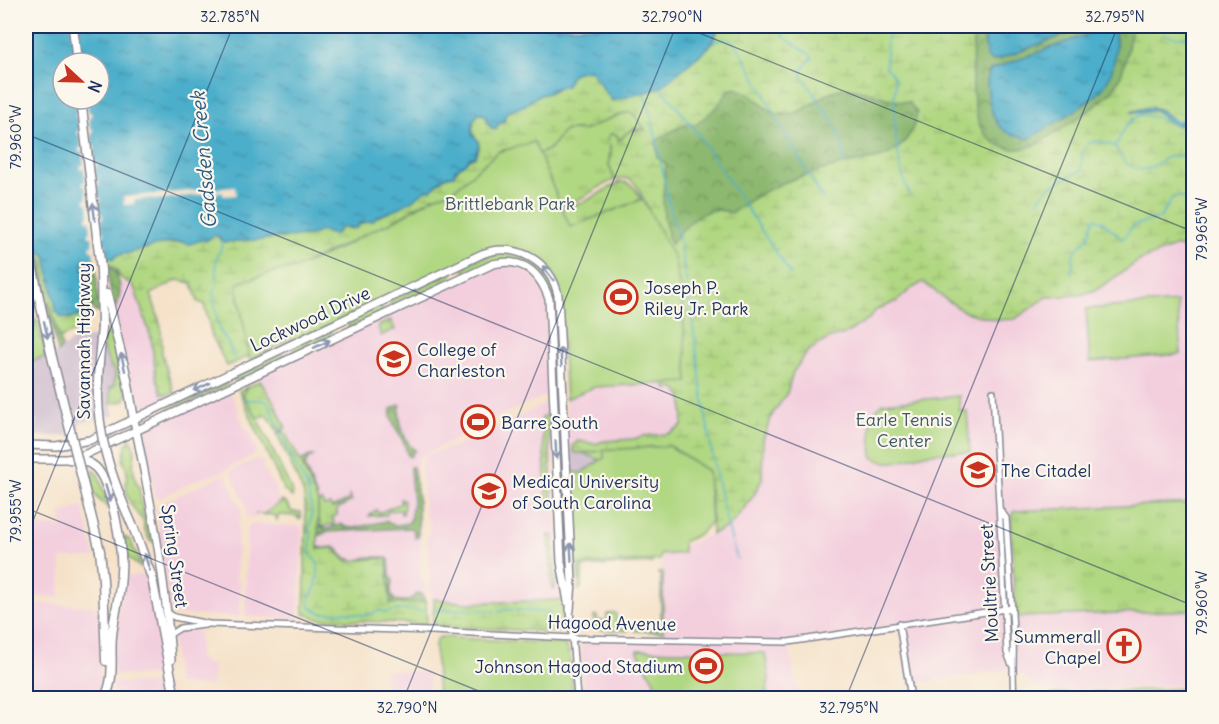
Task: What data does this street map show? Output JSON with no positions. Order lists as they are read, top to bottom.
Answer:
{
  "streets": {
    "highway": ["Savannah Highway", "Spring Street"],
    "main road": ["Lockwood Drive"],
    "street": ["Moultrie Street", "Hagood Avenue"]
  },
  "crossings": [
    ["Lockwood Drive", "Spring Street"],
    ["Savannah Highway", "Spring Street"],
    ["Spring Street", "Hagood Avenue"],
    ["Moultrie Street", "Hagood Avenue"]
  ],
  "water": ["Gadsden Creek"],
  "parks": ["Brittlebank Park", "Earle Tennis Center"],
  "places": {
    "sports": ["Joseph P. Riley Jr. Park", "Barre South", "Johnson Hagood Stadium"],
    "school or university": ["College of Charleston", "The Citadel", "Medical University of South Carolina"],
    "church": ["Summerall Chapel"]
  },
  "north": "right",
  "coordinates": [
    "32.785°N",
    "32.790°N",
    "32.795°N",
    "79.960°W",
    "79.965°W",
    "79.955°W"
  ]
}
